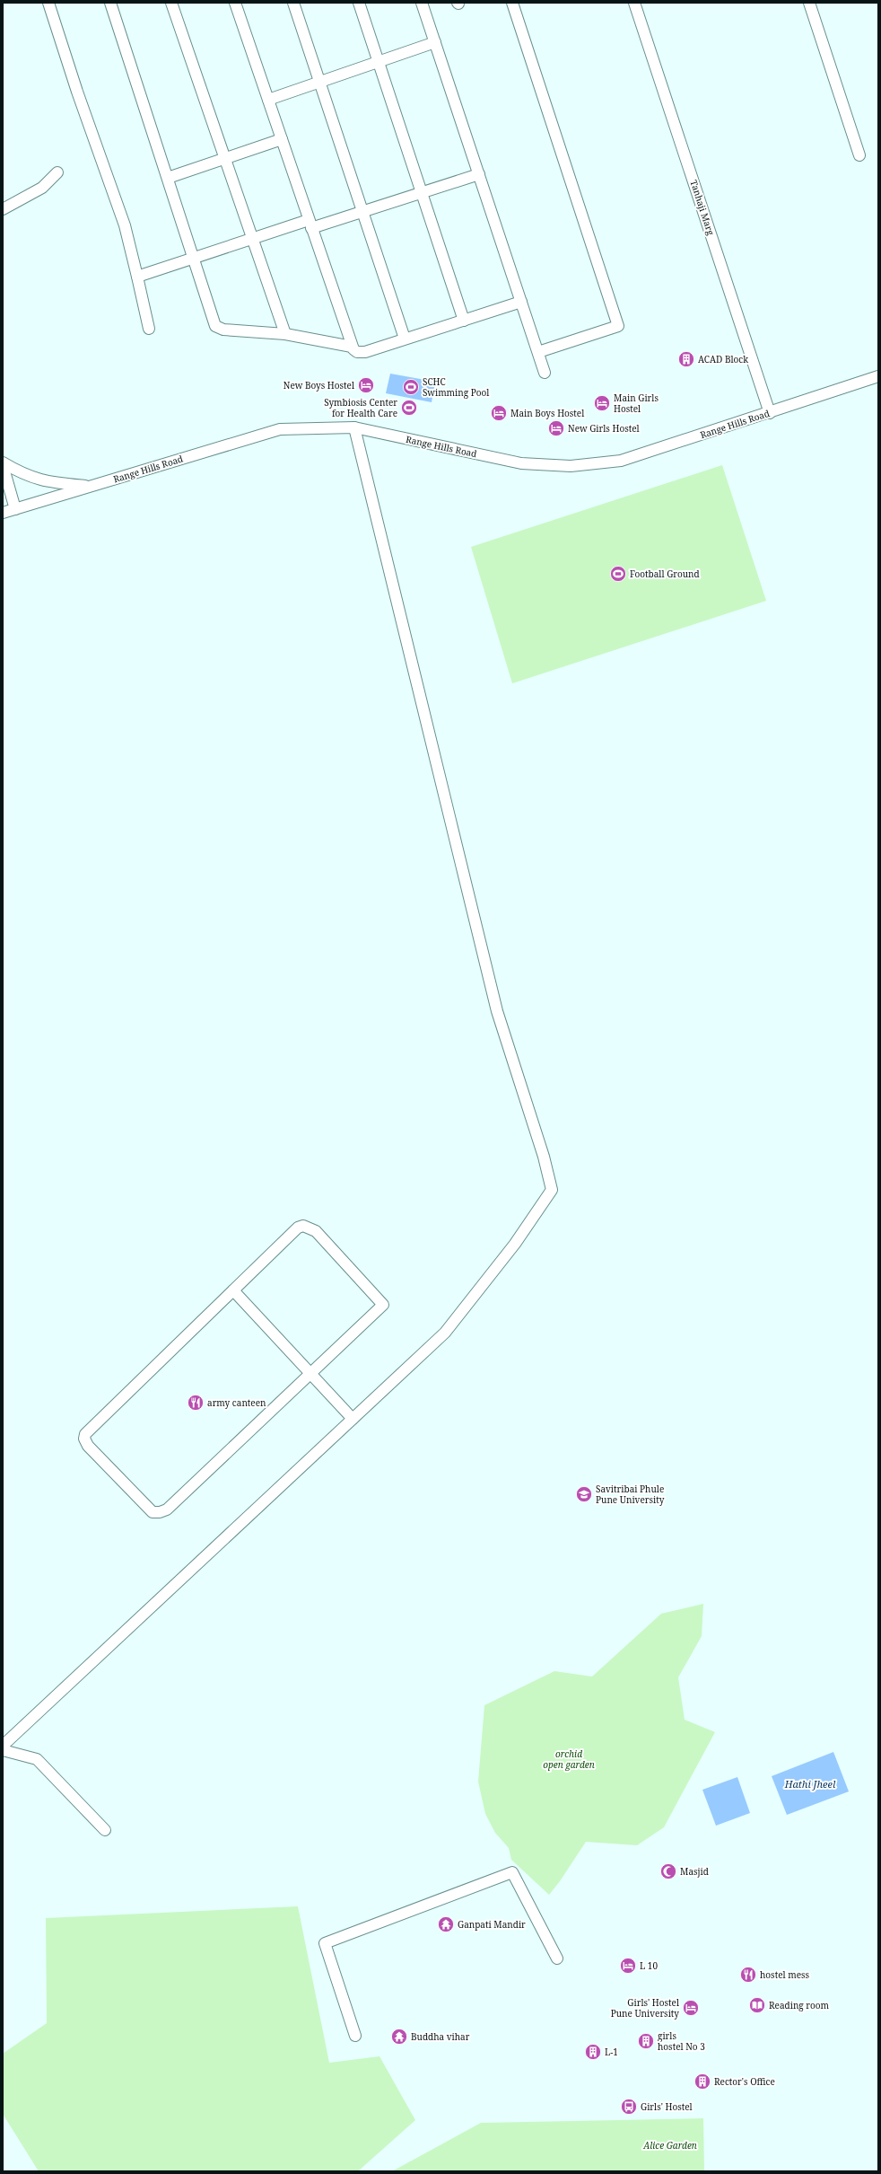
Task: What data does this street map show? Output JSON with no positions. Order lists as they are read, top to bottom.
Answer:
{
  "streets": {
    "street": ["Tanhaji Marg", "Range Hills Road"]
  },
  "crossings": [
    ["Tanhaji Marg", "Range Hills Road"]
  ],
  "water": ["Hathi Jheel"],
  "parks": ["orchid open garden", "Alice Garden"],
  "places": {
    "building": [
      "ACAD Block",
      "girls hostel No 3",
      "L-1",
      "Rector's Office"
    ],
    "hotel": [
      "New Boys Hostel",
      "Main Girls Hostel",
      "Main Boys Hostel",
      "New Girls Hostel",
      "L 10",
      "Girls' Hostel Pune University"
    ],
    "sports": ["SCHC Swimming Pool", "Symbiosis Center for Health Care", "Football Ground"],
    "restaurant": ["army canteen", "hostel mess"],
    "school or university": ["Savitribai Phule Pune University"],
    "mosque": ["Masjid"],
    "temple": ["Ganpati Mandir", "Buddha vihar"],
    "library": ["Reading room"],
    "bus stop": ["Girls' Hostel"]
  }
}
